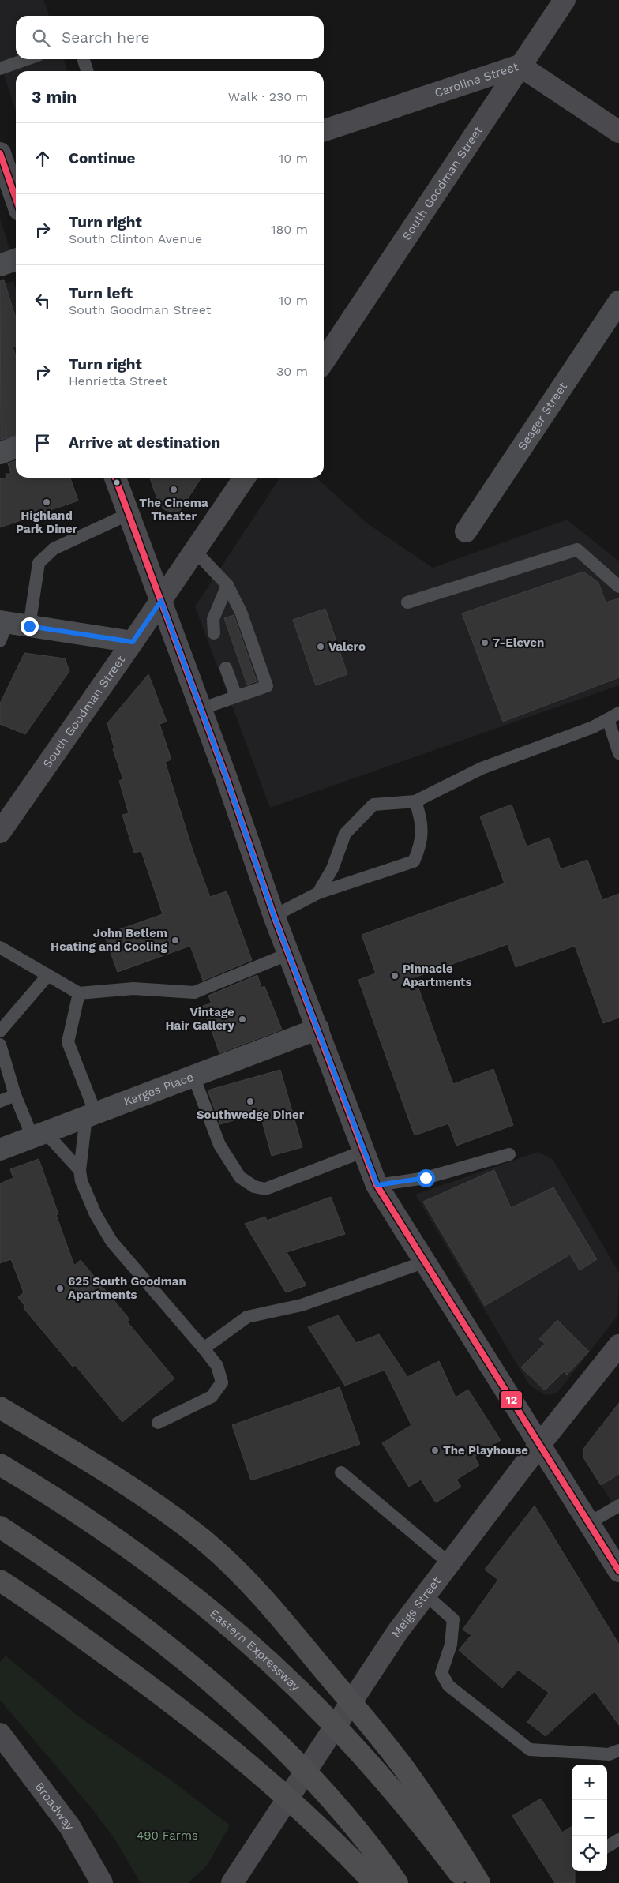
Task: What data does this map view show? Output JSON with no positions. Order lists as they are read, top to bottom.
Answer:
{
  "streets": {
    "highway": ["Eastern Expressway"],
    "street": [
      "Caroline Street",
      "South Goodman Street",
      "Seager Street",
      "Karges Place",
      "Meigs Street",
      "Broadway"
    ]
  },
  "crossings": [
    ["Caroline Street", "South Goodman Street"]
  ],
  "parks": ["490 Farms"],
  "places": [
    "The Cinema Theater",
    "Highland Park Diner",
    "7-Eleven",
    "Valero",
    "John Betlem Heating and Cooling",
    "Pinnacle Apartments",
    "Vintage Hair Gallery",
    "Southwedge Diner",
    "625 South Goodman Apartments",
    "The Playhouse"
  ],
  "lines": ["transit line 12"],
  "page": {
    "search": "Search here",
    "heading": ["3 min", "Walk · 230 m"],
    "list": [
      ["Continue", "10 m"],
      ["Turn right", "South Clinton Avenue", "180 m"],
      ["Turn left", "South Goodman Street", "10 m"],
      ["Turn right", "Henrietta Street", "30 m"],
      "Arrive at destination"
    ],
    "map_buttons": ["+", "−"]
  }
}
